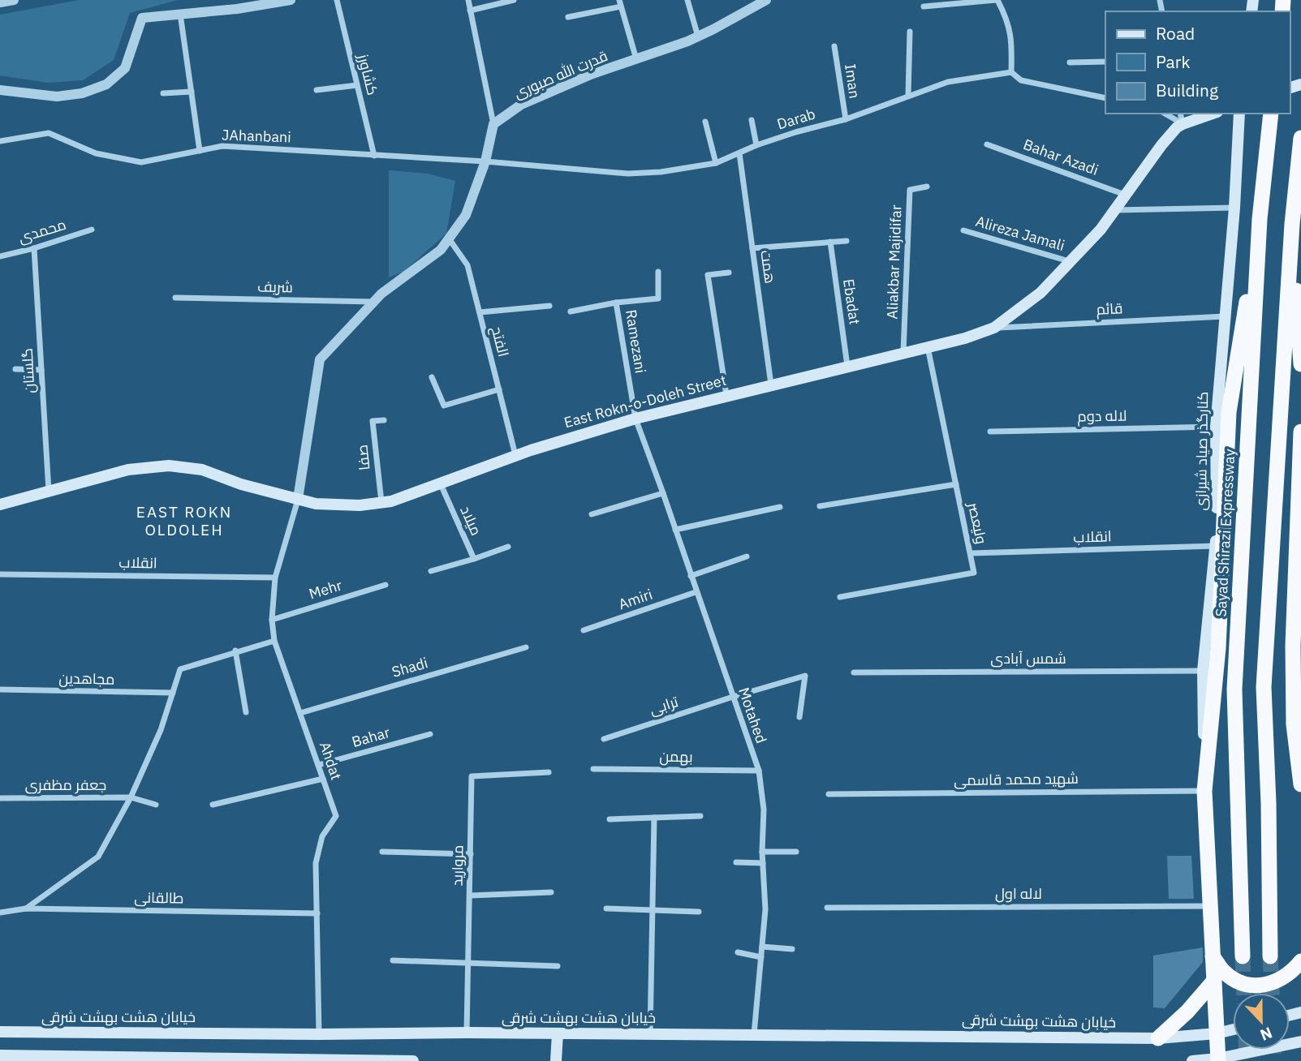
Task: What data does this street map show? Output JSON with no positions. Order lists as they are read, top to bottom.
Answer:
{
  "streets": {
    "highway": ["Sayad Shirazi Expressway"],
    "main road": ["East Rokn-o-Doleh Street", "کنارگذر صیاد شیرازی", "خیابان هشت بهشت شرقی"],
    "street": [
      "کشاورز",
      "قدرت الله صبوری",
      "Iman",
      "Darab",
      "JAhanbani",
      "Bahar Azadi",
      "محمدی",
      "Alireza Jamali",
      "Aliakbar Majidifar",
      "همت",
      "شریف",
      "Ebadat",
      "قائم",
      "الفتح",
      "Ramezani",
      "گلستان",
      "لاله دوم",
      "صفا",
      "میلاد",
      "ولیعصر",
      "انقلاب",
      "Mehr",
      "Amiri",
      "شمس آبادی",
      "Shadi",
      "مجاهدین",
      "ترابی",
      "Motahed",
      "Bahar",
      "بهمن",
      "Ahdat",
      "شهید محمد قاسمی",
      "جعفر مظفری",
      "مروارید",
      "لاله اول",
      "طالقانی"
    ]
  },
  "crossings": [
    ["کشاورز", "JAhanbani"],
    ["Iman", "Darab"],
    ["Darab", "JAhanbani"],
    ["Darab", "همت"],
    ["Bahar Azadi", "East Rokn-o-Doleh Street"],
    ["محمدی", "گلستان"],
    ["Alireza Jamali", "East Rokn-o-Doleh Street"],
    ["Aliakbar Majidifar", "East Rokn-o-Doleh Street"],
    ["همت", "East Rokn-o-Doleh Street"],
    ["Ebadat", "East Rokn-o-Doleh Street"],
    ["قائم", "East Rokn-o-Doleh Street"],
    ["قائم", "کنارگذر صیاد شیرازی"],
    ["الفتح", "East Rokn-o-Doleh Street"],
    ["Ramezani", "East Rokn-o-Doleh Street"],
    ["Ramezani", "Motahed"],
    ["گلستان", "East Rokn-o-Doleh Street"],
    ["East Rokn-o-Doleh Street", "صفا"],
    ["East Rokn-o-Doleh Street", "میلاد"],
    ["East Rokn-o-Doleh Street", "ولیعصر"],
    ["East Rokn-o-Doleh Street", "Motahed"],
    ["East Rokn-o-Doleh Street", "Ahdat"],
    ["لاله دوم", "کنارگذر صیاد شیرازی"],
    ["کنارگذر صیاد شیرازی", "انقلاب"],
    ["کنارگذر صیاد شیرازی", "شمس آبادی"],
    ["کنارگذر صیاد شیرازی", "شهید محمد قاسمی"],
    ["ولیعصر", "انقلاب"],
    ["انقلاب", "Ahdat"],
    ["Mehr", "Ahdat"],
    ["Amiri", "Motahed"],
    ["Shadi", "Ahdat"],
    ["ترابی", "Motahed"],
    ["Motahed", "بهمن"],
    ["Motahed", "خیابان هشت بهشت شرقی"],
    ["Bahar", "Ahdat"],
    ["Ahdat", "طالقانی"],
    ["Ahdat", "خیابان هشت بهشت شرقی"],
    ["مروارید", "خیابان هشت بهشت شرقی"]
  ],
  "districts": ["EAST ROKN OLDOLEH"],
  "legend": ["Road", "Park", "Building"],
  "north": "bottom"
}
